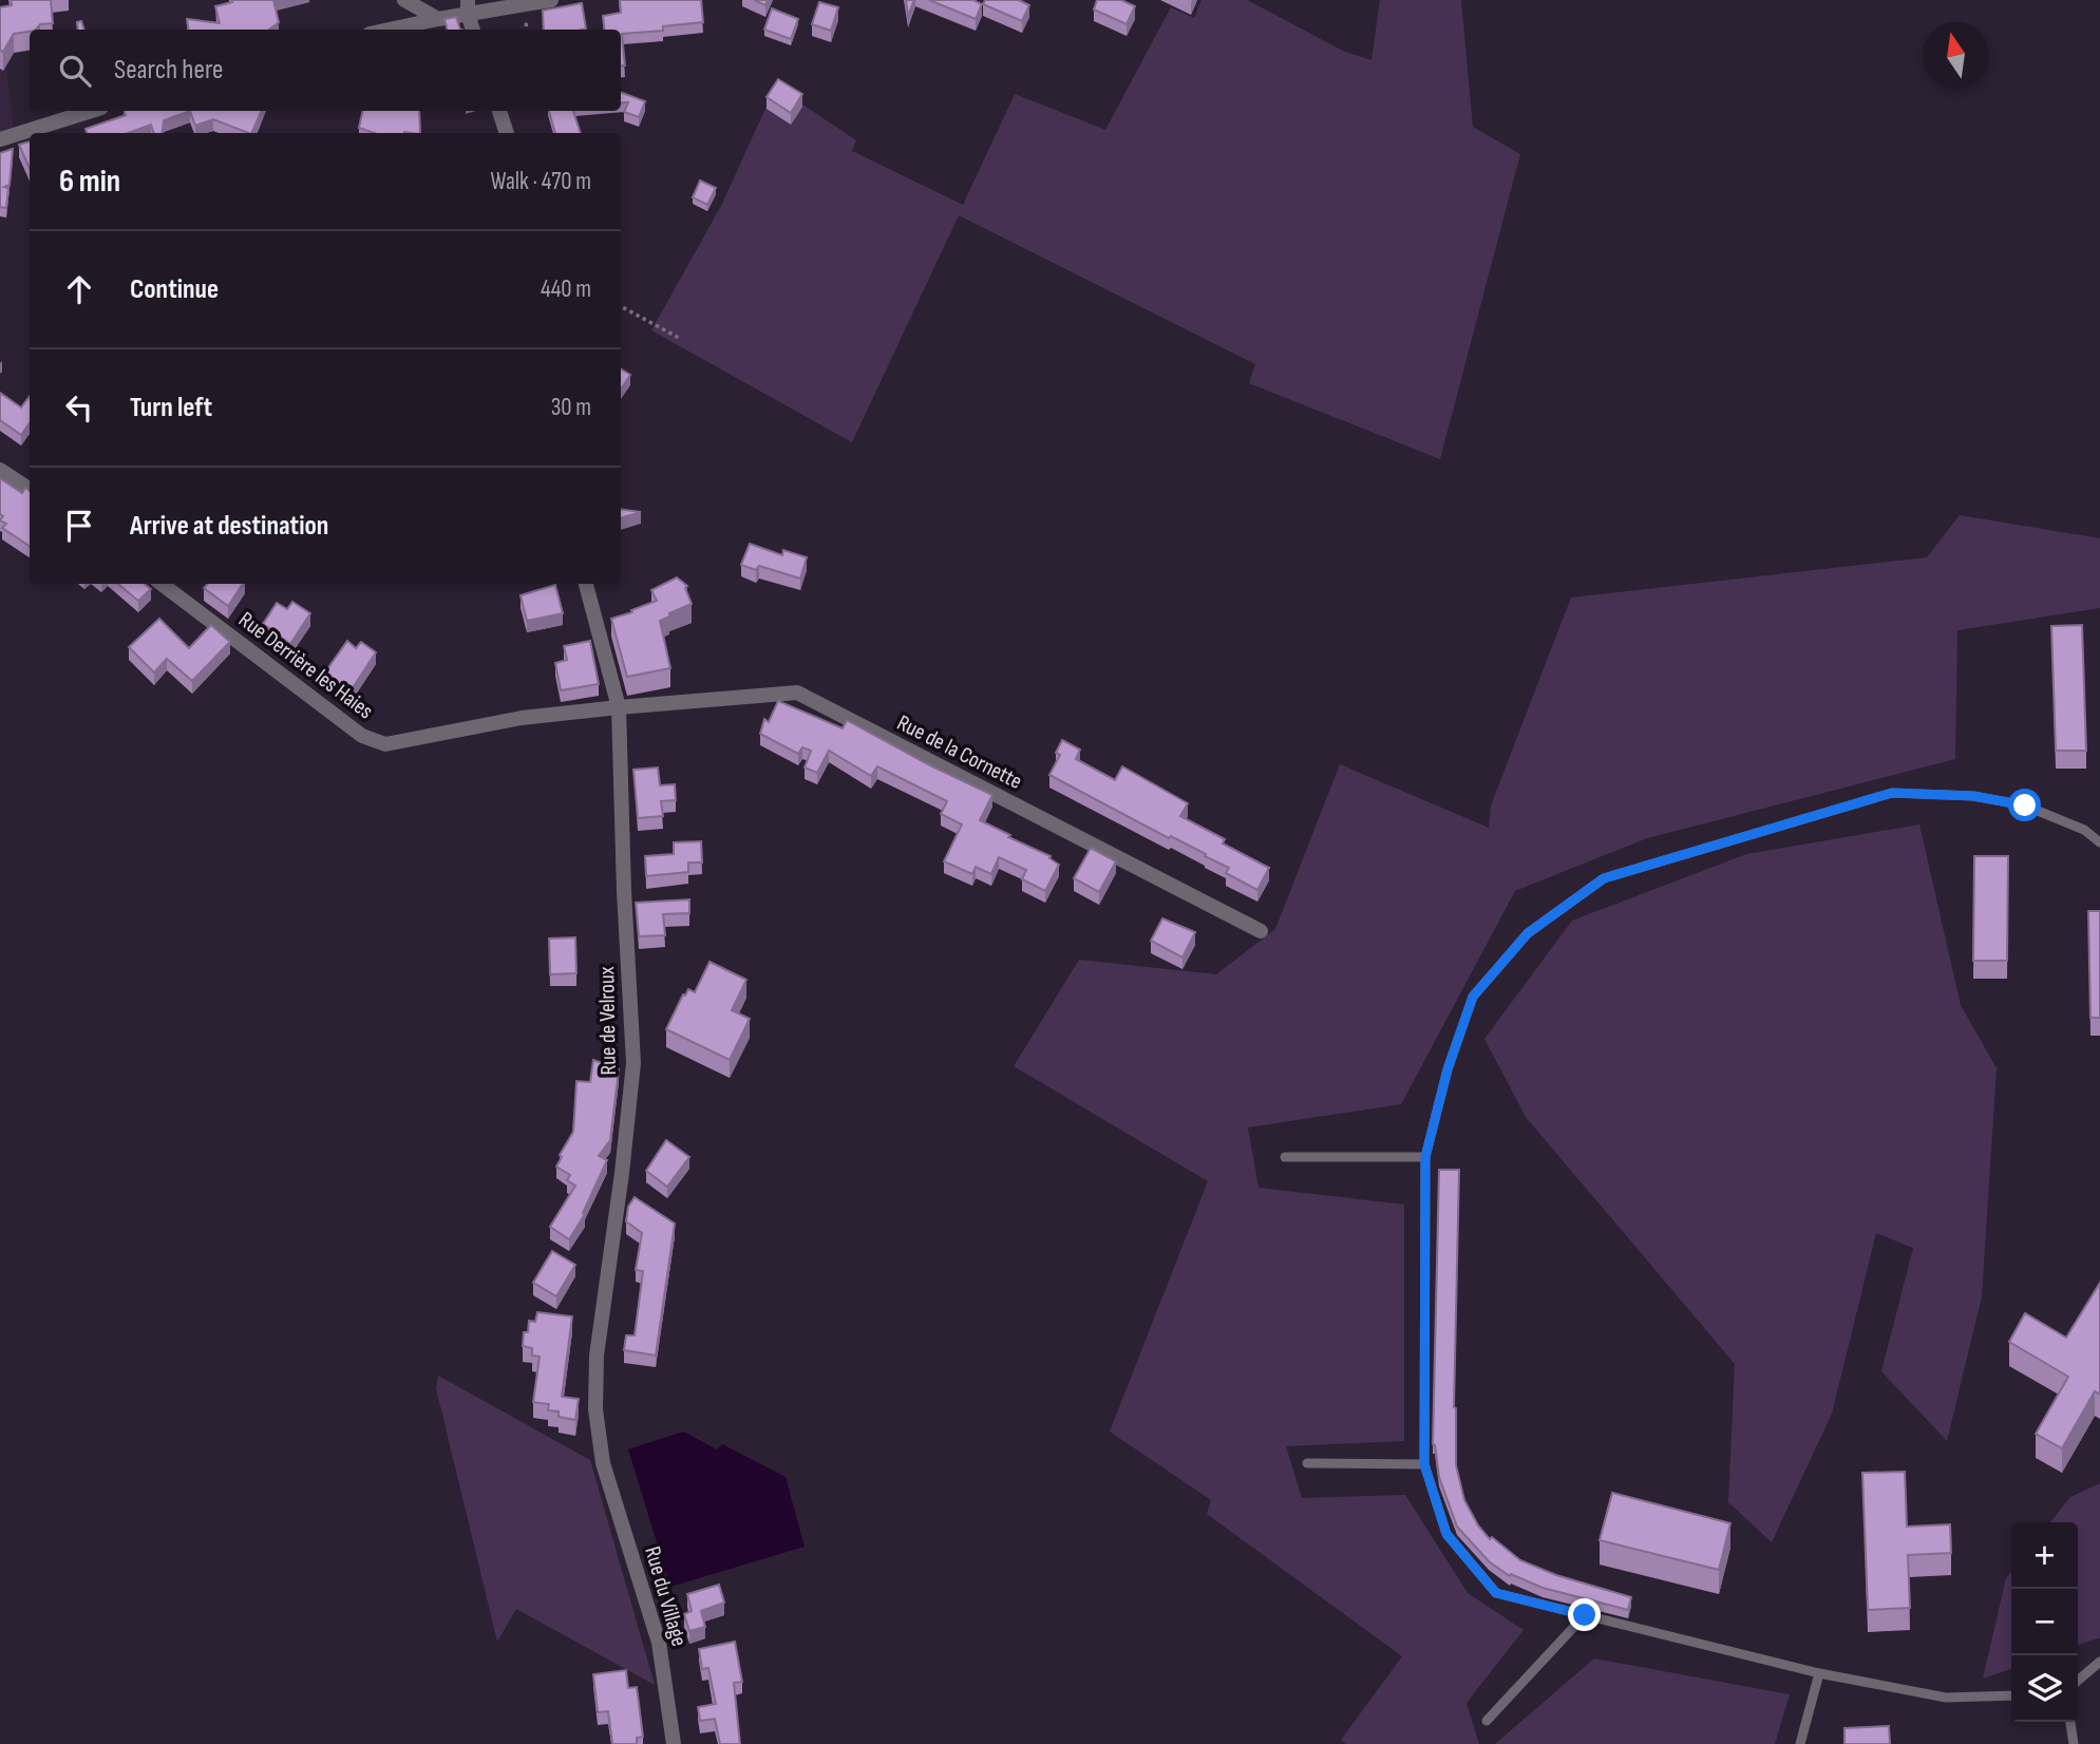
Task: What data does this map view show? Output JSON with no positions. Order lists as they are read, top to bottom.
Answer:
{
  "streets": {
    "street": [
      "Rue Derrière les Haies",
      "Rue de la Cornette",
      "Rue de Velroux",
      "Rue du Village"
    ]
  },
  "crossings": [
    ["Rue Derrière les Haies", "Rue de la Cornette"],
    ["Rue Derrière les Haies", "Rue de Velroux"],
    ["Rue de la Cornette", "Rue de Velroux"],
    ["Rue de Velroux", "Rue du Village"]
  ],
  "north": "top",
  "page": {
    "search": "Search here",
    "heading": ["6 min", "Walk · 470 m"],
    "list": [
      ["Continue", "440 m"],
      ["Turn left", "30 m"],
      "Arrive at destination"
    ],
    "map_buttons": ["+", "−"]
  }
}
